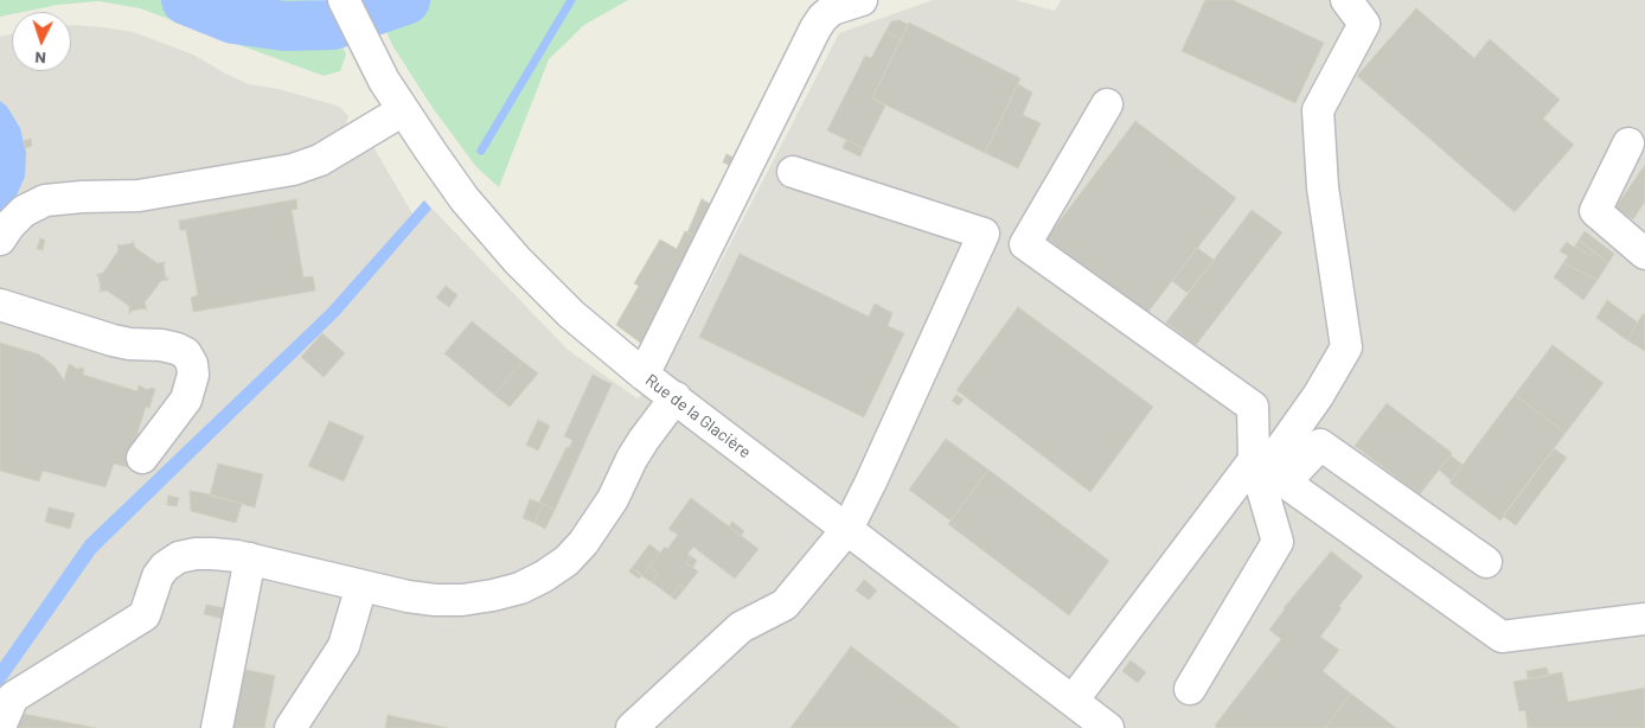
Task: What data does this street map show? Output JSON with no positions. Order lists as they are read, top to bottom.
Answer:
{
  "streets": {
    "street": ["Rue de la Glacière"]
  },
  "north": "bottom"
}
